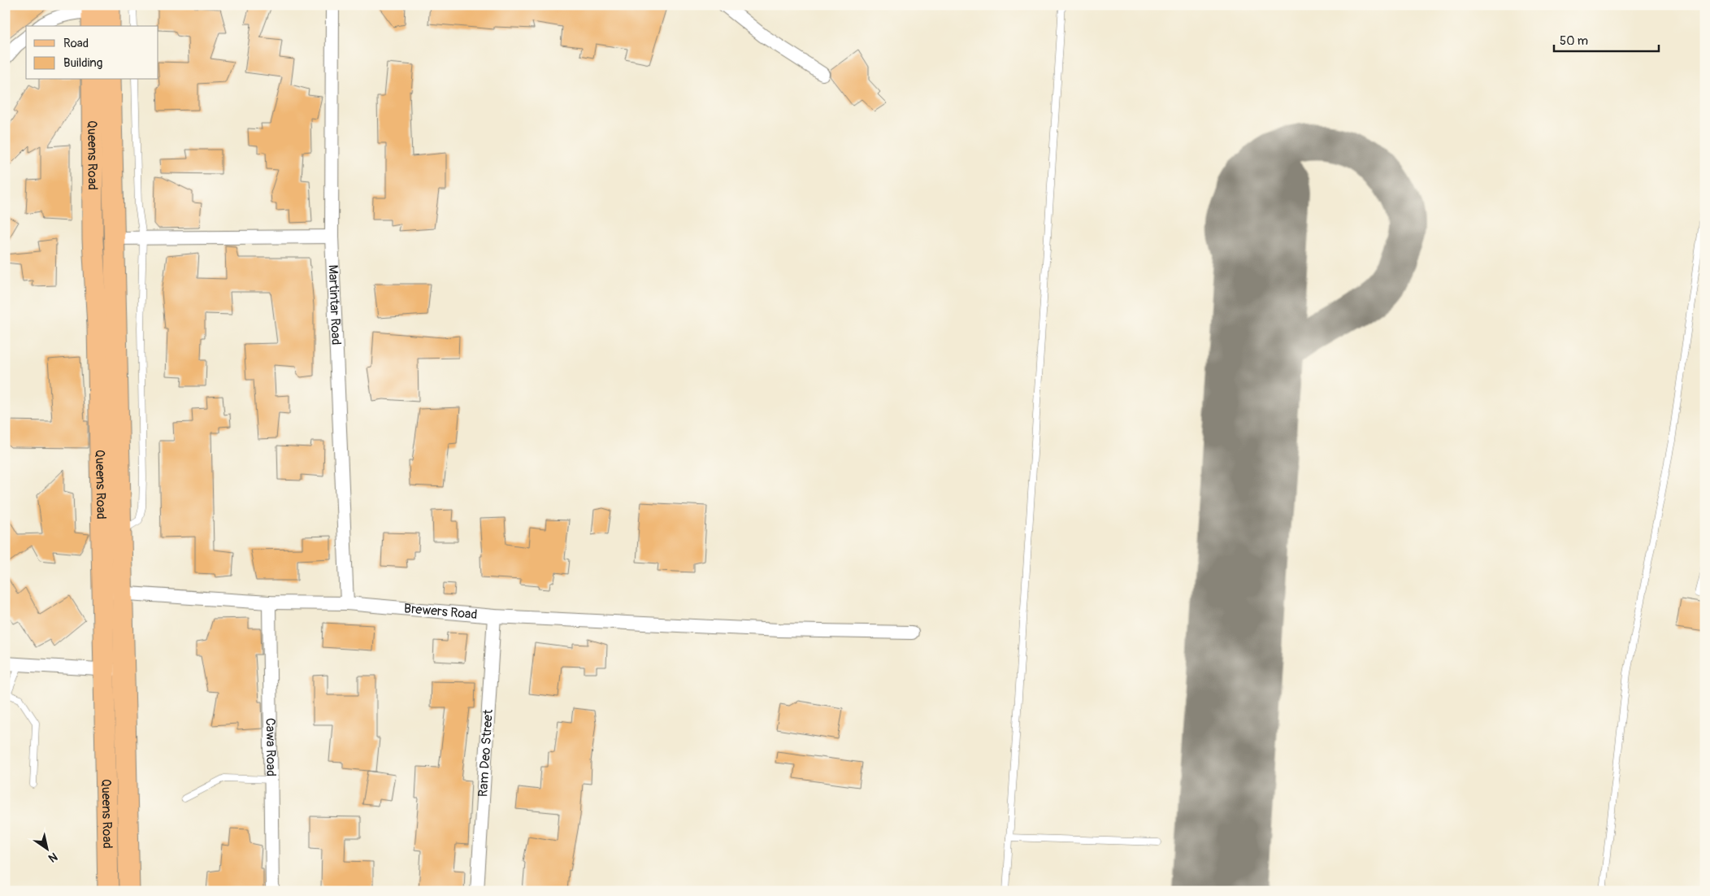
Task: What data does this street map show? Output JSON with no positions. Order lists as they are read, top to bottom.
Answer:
{
  "streets": {
    "main road": ["Queens Road"],
    "street": [
      "Martintar Road",
      "Brewers Road",
      "Cawa Road",
      "Ram Deo Street"
    ]
  },
  "crossings": [
    ["Queens Road", "Brewers Road"],
    ["Martintar Road", "Brewers Road"],
    ["Brewers Road", "Cawa Road"],
    ["Brewers Road", "Ram Deo Street"]
  ],
  "legend": ["Road", "Building"],
  "scale_bar": "50 m",
  "north": "bottom right"
}
